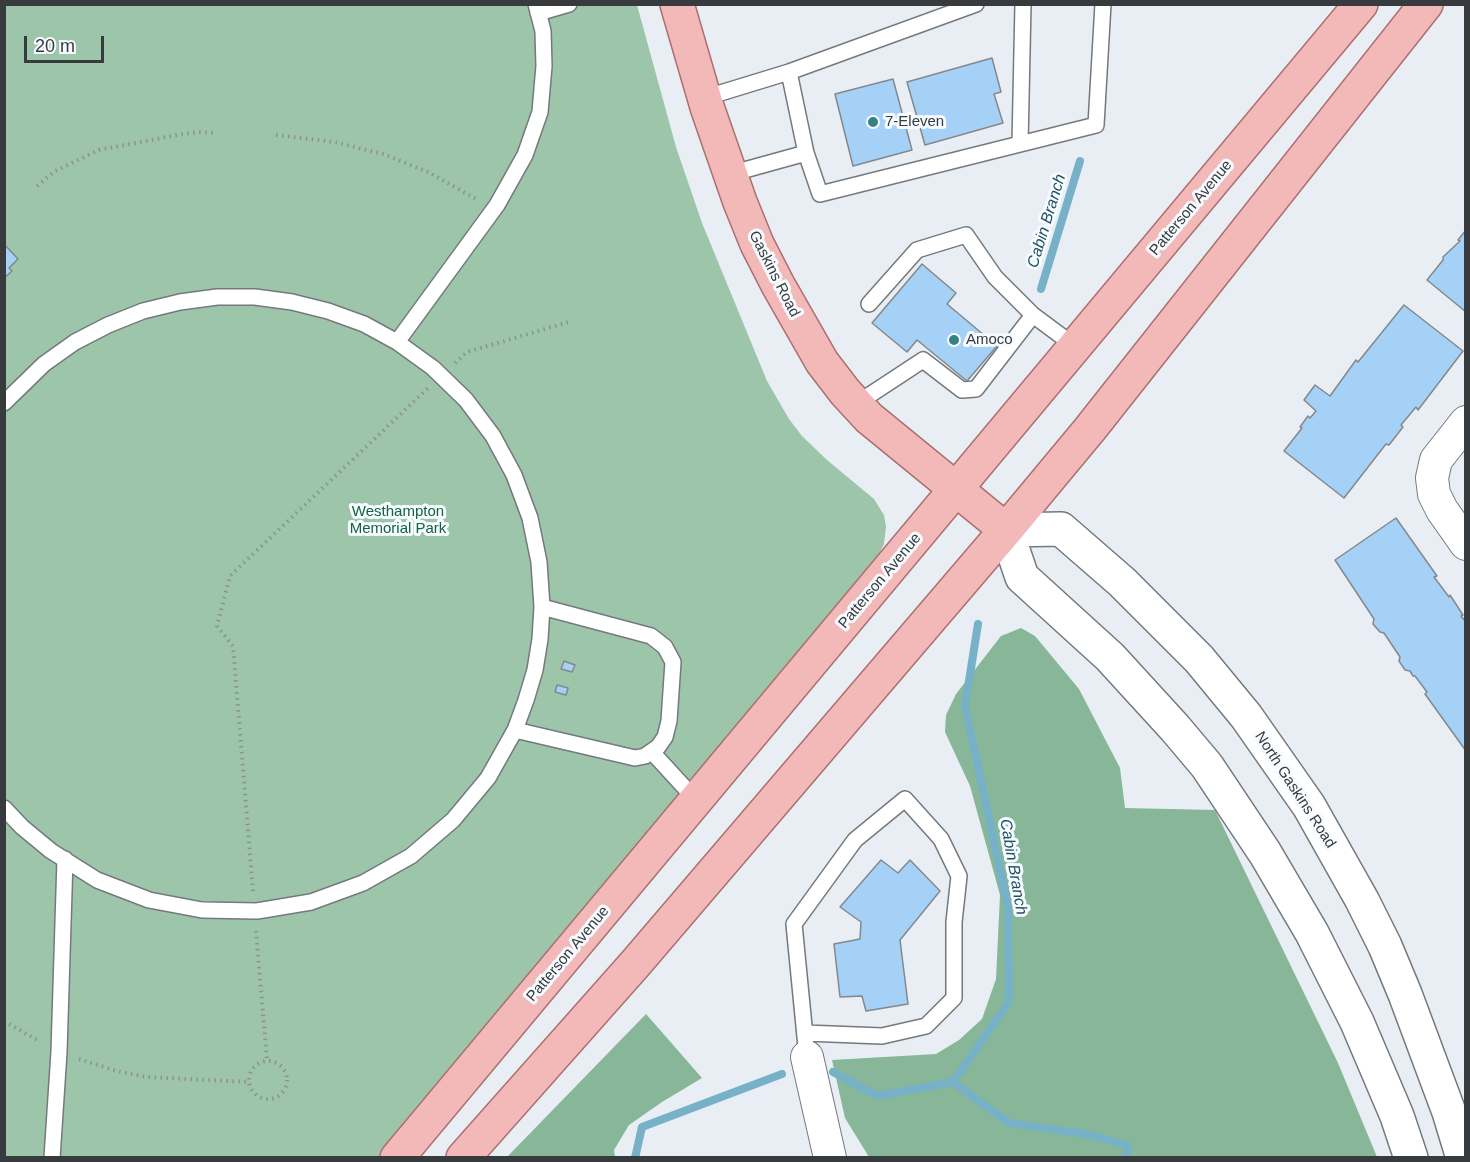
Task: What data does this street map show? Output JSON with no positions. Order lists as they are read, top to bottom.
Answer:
{
  "streets": {
    "main road": ["Patterson Avenue", "Gaskins Road", "North Gaskins Road"]
  },
  "crossings": [
    ["Patterson Avenue", "Gaskins Road"]
  ],
  "water": ["Cabin Branch"],
  "parks": ["Westhampton Memorial Park"],
  "places": ["7-Eleven", "Amoco"],
  "scale_bar": "20 m"
}
